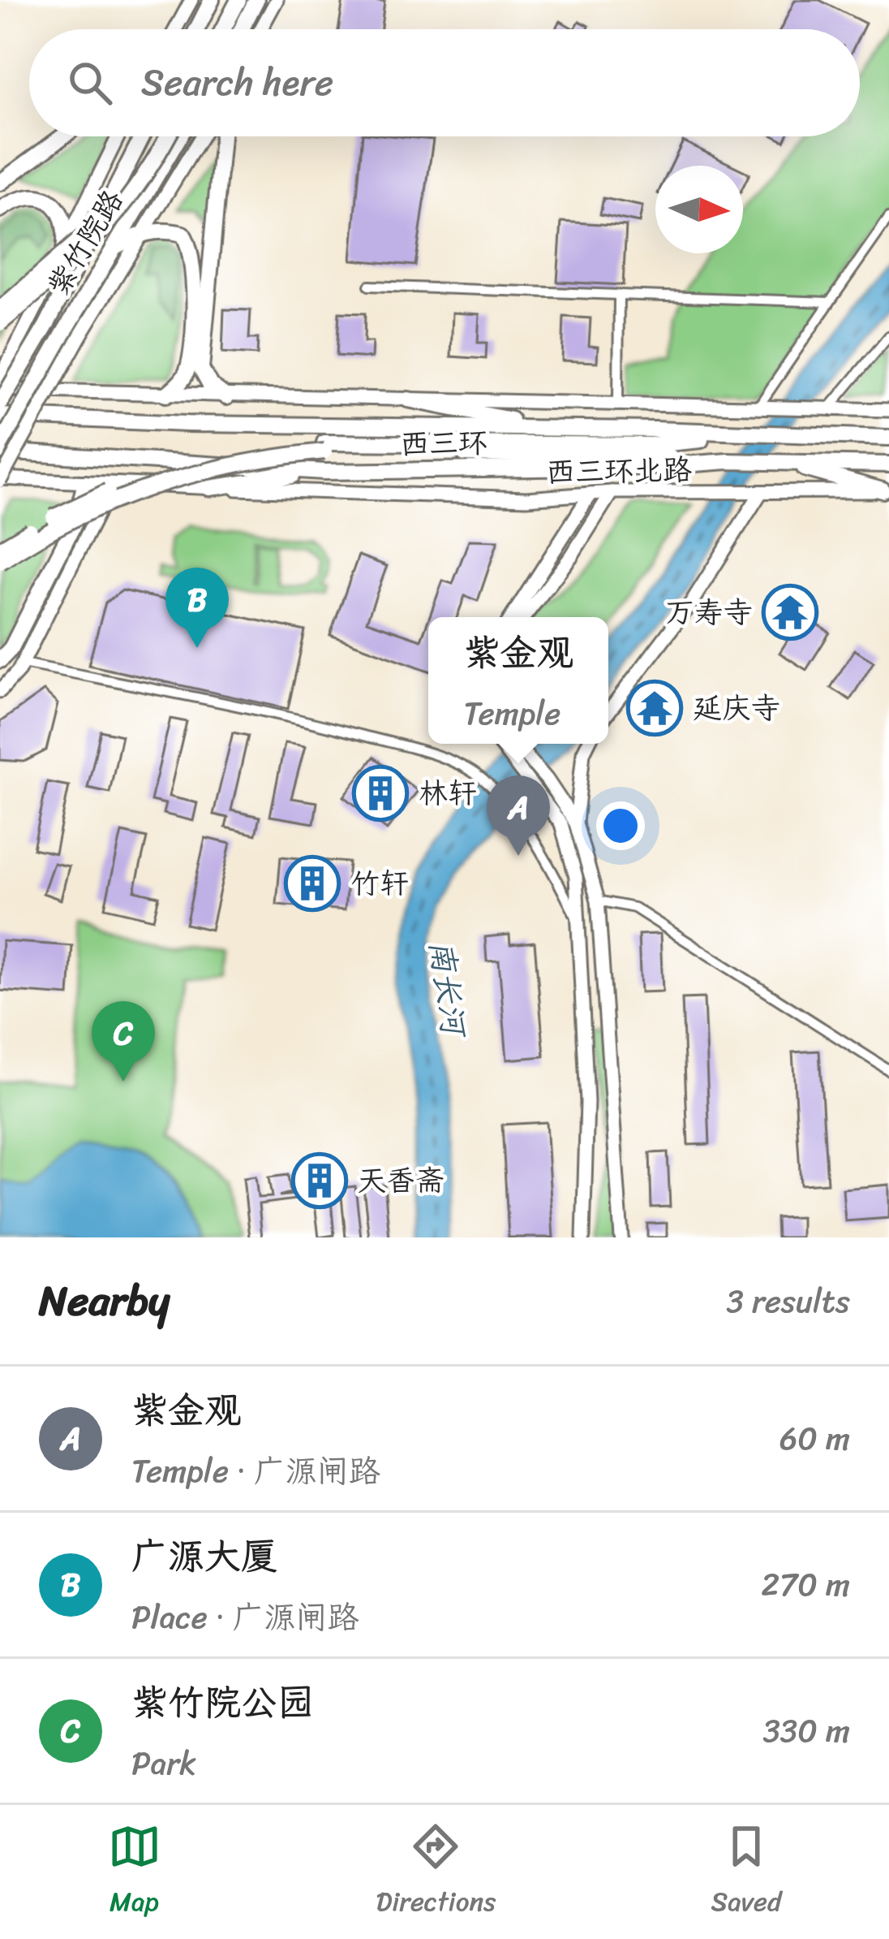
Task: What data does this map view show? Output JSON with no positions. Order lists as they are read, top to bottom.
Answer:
{
  "streets": {
    "highway": ["紫竹院路", "西三环"],
    "street": ["西三环北路"]
  },
  "crossings": [
    ["紫竹院路", "西三环"]
  ],
  "water": ["南长河"],
  "places": {
    "temple": ["万寿寺", "延庆寺"],
    "building": ["林轩", "竹轩", "天香斋"]
  },
  "north": "right",
  "page": {
    "search": "Search here",
    "pins": ["B", "A", "C"],
    "popup": ["紫金观", "Temple"],
    "heading": ["Nearby", "3 results"],
    "list": [
      {
        "mark": "A",
        "name": "紫金观",
        "note": "Temple · 广源闸路",
        "value": "60 m"
      },
      {
        "mark": "B",
        "name": "广源大厦",
        "note": "Place · 广源闸路",
        "value": "270 m"
      },
      {
        "mark": "C",
        "name": "紫竹院公园",
        "note": "Park",
        "value": "330 m"
      }
    ],
    "nav": ["Map", "Directions", "Saved"]
  }
}
